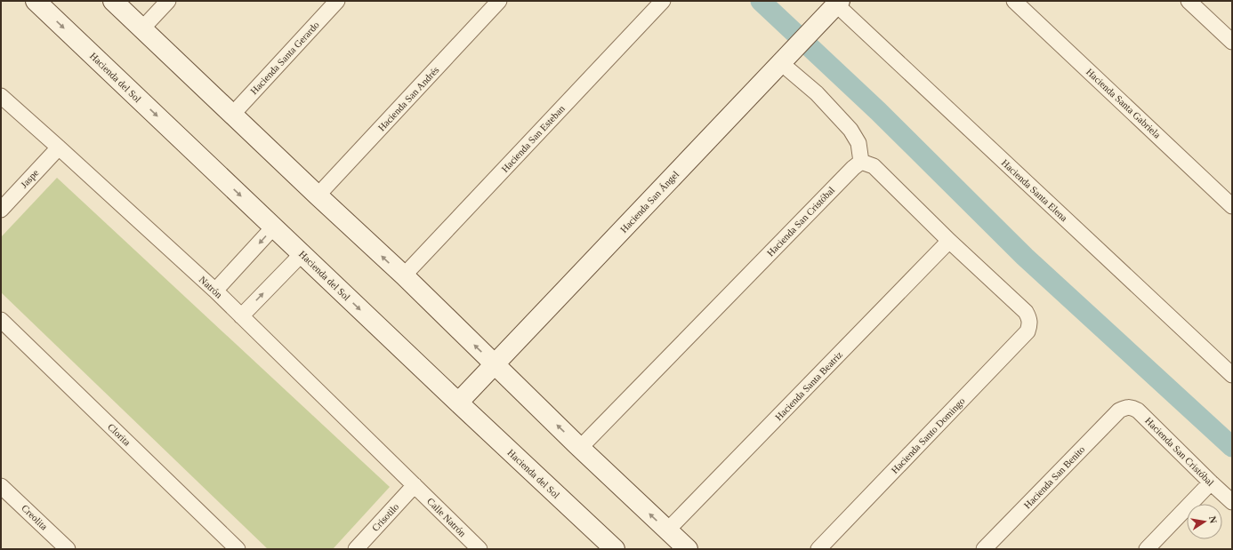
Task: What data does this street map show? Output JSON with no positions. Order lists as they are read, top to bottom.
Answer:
{
  "streets": {
    "street": [
      "Hacienda Santa Gerardo",
      "Hacienda del Sol",
      "Hacienda San Andrés",
      "Hacienda Santa Gabriela",
      "Hacienda San Esteban",
      "Jaspe",
      "Hacienda Santa Elena",
      "Hacienda San Ángel",
      "Hacienda San Cristóbal",
      "Natrón",
      "Hacienda Santa Beatriz",
      "Clorita",
      "Hacienda Santo Domingo",
      "Hacienda San Benito",
      "Creolita",
      "Crisotilo",
      "Calle Natrón"
    ]
  },
  "crossings": [
    ["Hacienda del Sol", "Hacienda San Ángel"],
    ["Jaspe", "Natrón"],
    ["Hacienda Santa Elena", "Hacienda San Ángel"],
    ["Hacienda San Cristóbal", "Hacienda San Benito"],
    ["Natrón", "Crisotilo"],
    ["Natrón", "Calle Natrón"],
    ["Hacienda Santa Beatriz", "Hacienda Santo Domingo"],
    ["Crisotilo", "Calle Natrón"]
  ],
  "north": "right"
}
